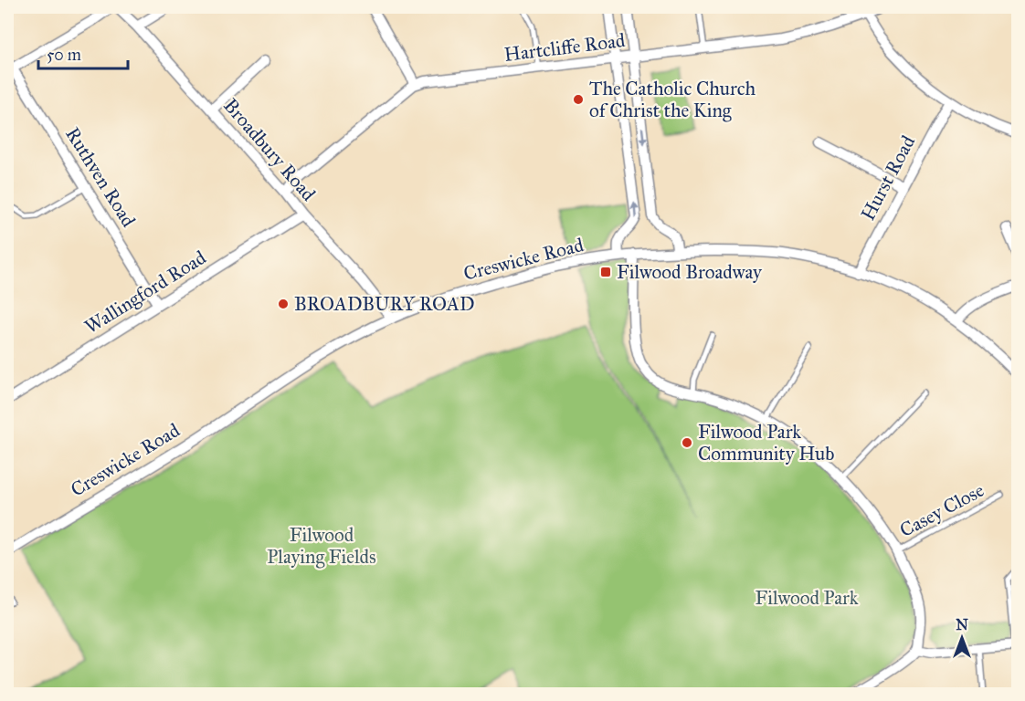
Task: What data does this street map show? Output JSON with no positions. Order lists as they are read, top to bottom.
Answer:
{
  "streets": {
    "street": [
      "Hartcliffe Road",
      "Broadbury Road",
      "Ruthven Road",
      "Hurst Road",
      "Creswicke Road",
      "Wallingford Road"
    ],
    "lane": ["Casey Close"]
  },
  "crossings": [
    ["Hartcliffe Road", "Broadbury Road"],
    ["Broadbury Road", "Creswicke Road"],
    ["Broadbury Road", "Wallingford Road"],
    ["Ruthven Road", "Wallingford Road"],
    ["Hurst Road", "Creswicke Road"]
  ],
  "parks": ["Filwood Playing Fields", "Filwood Park"],
  "places": {
    "other": ["The Catholic Church of Christ the King", "BROADBURY ROAD", "Filwood Park Community Hub"],
    "transit": ["Filwood Broadway"]
  },
  "scale_bar": "50 m",
  "north": "top"
}
